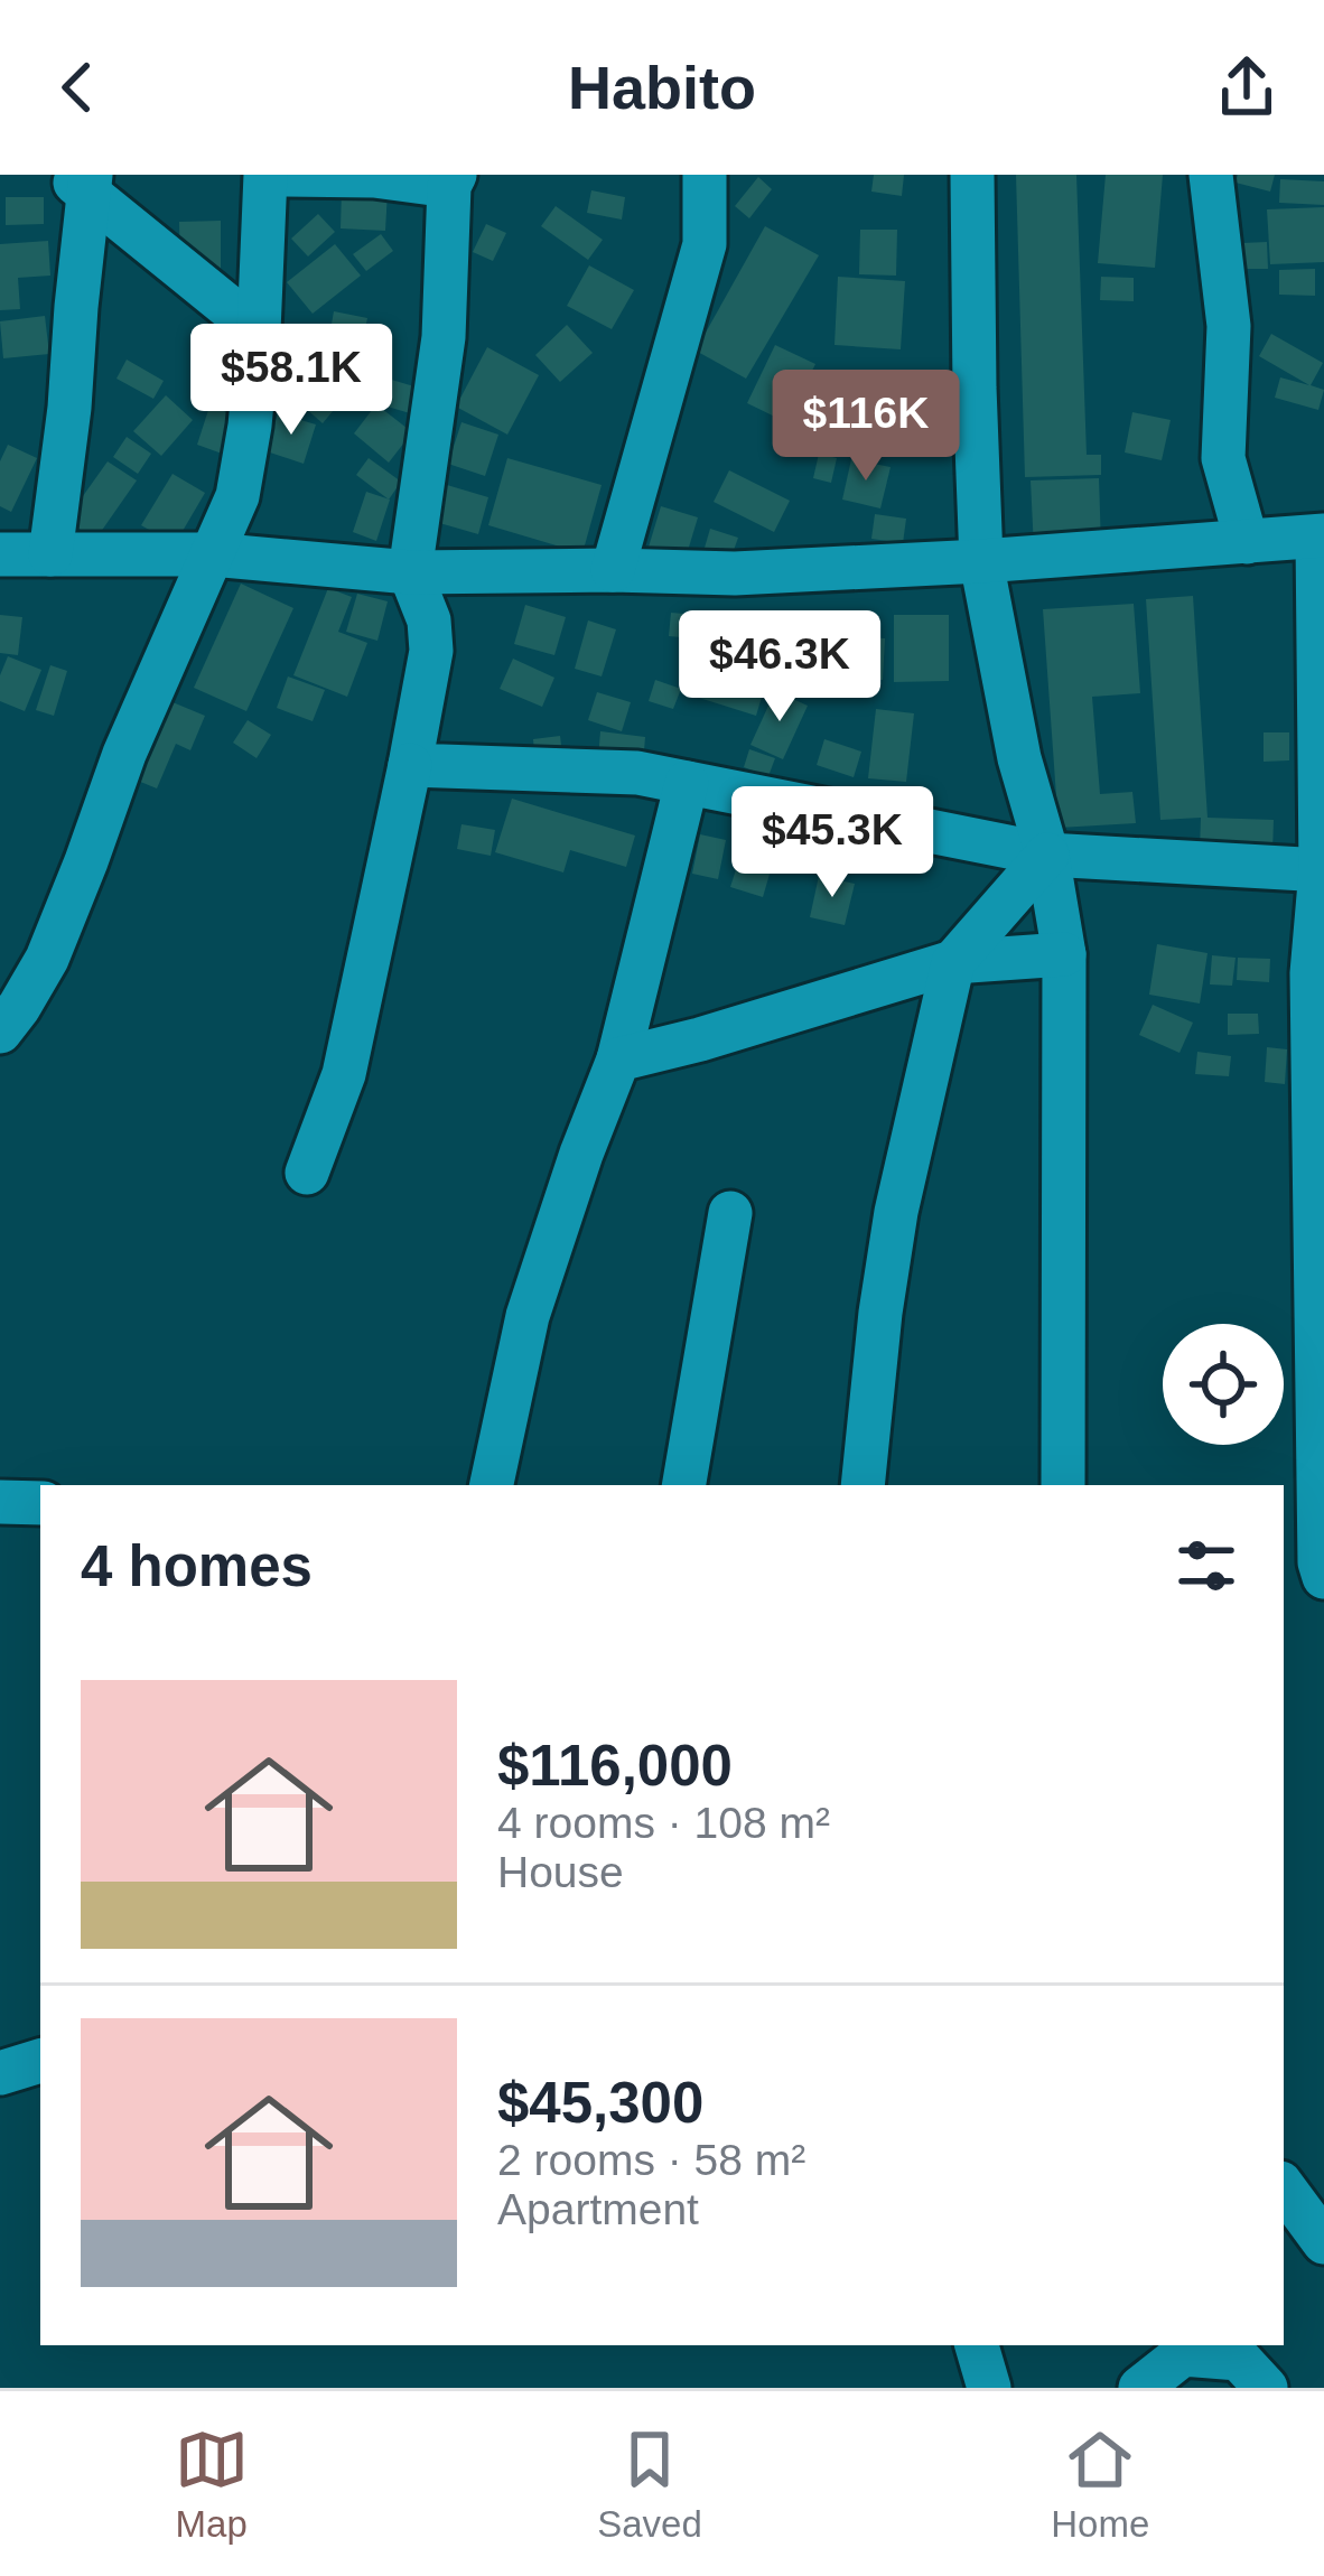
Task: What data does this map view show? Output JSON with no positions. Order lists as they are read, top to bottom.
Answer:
{
  "page": {
    "header": "Habito",
    "price": [
      "$58.1K",
      "$116K",
      "$46.3K",
      "$45.3K"
    ],
    "heading": "4 homes",
    "list": [
      {
        "name": "$116,000",
        "note": "4 rooms · 108 m² · House"
      },
      {
        "name": "$45,300",
        "note": "2 rooms · 58 m² · Apartment"
      }
    ],
    "tabs": ["Map", "Saved", "Home"]
  }
}
